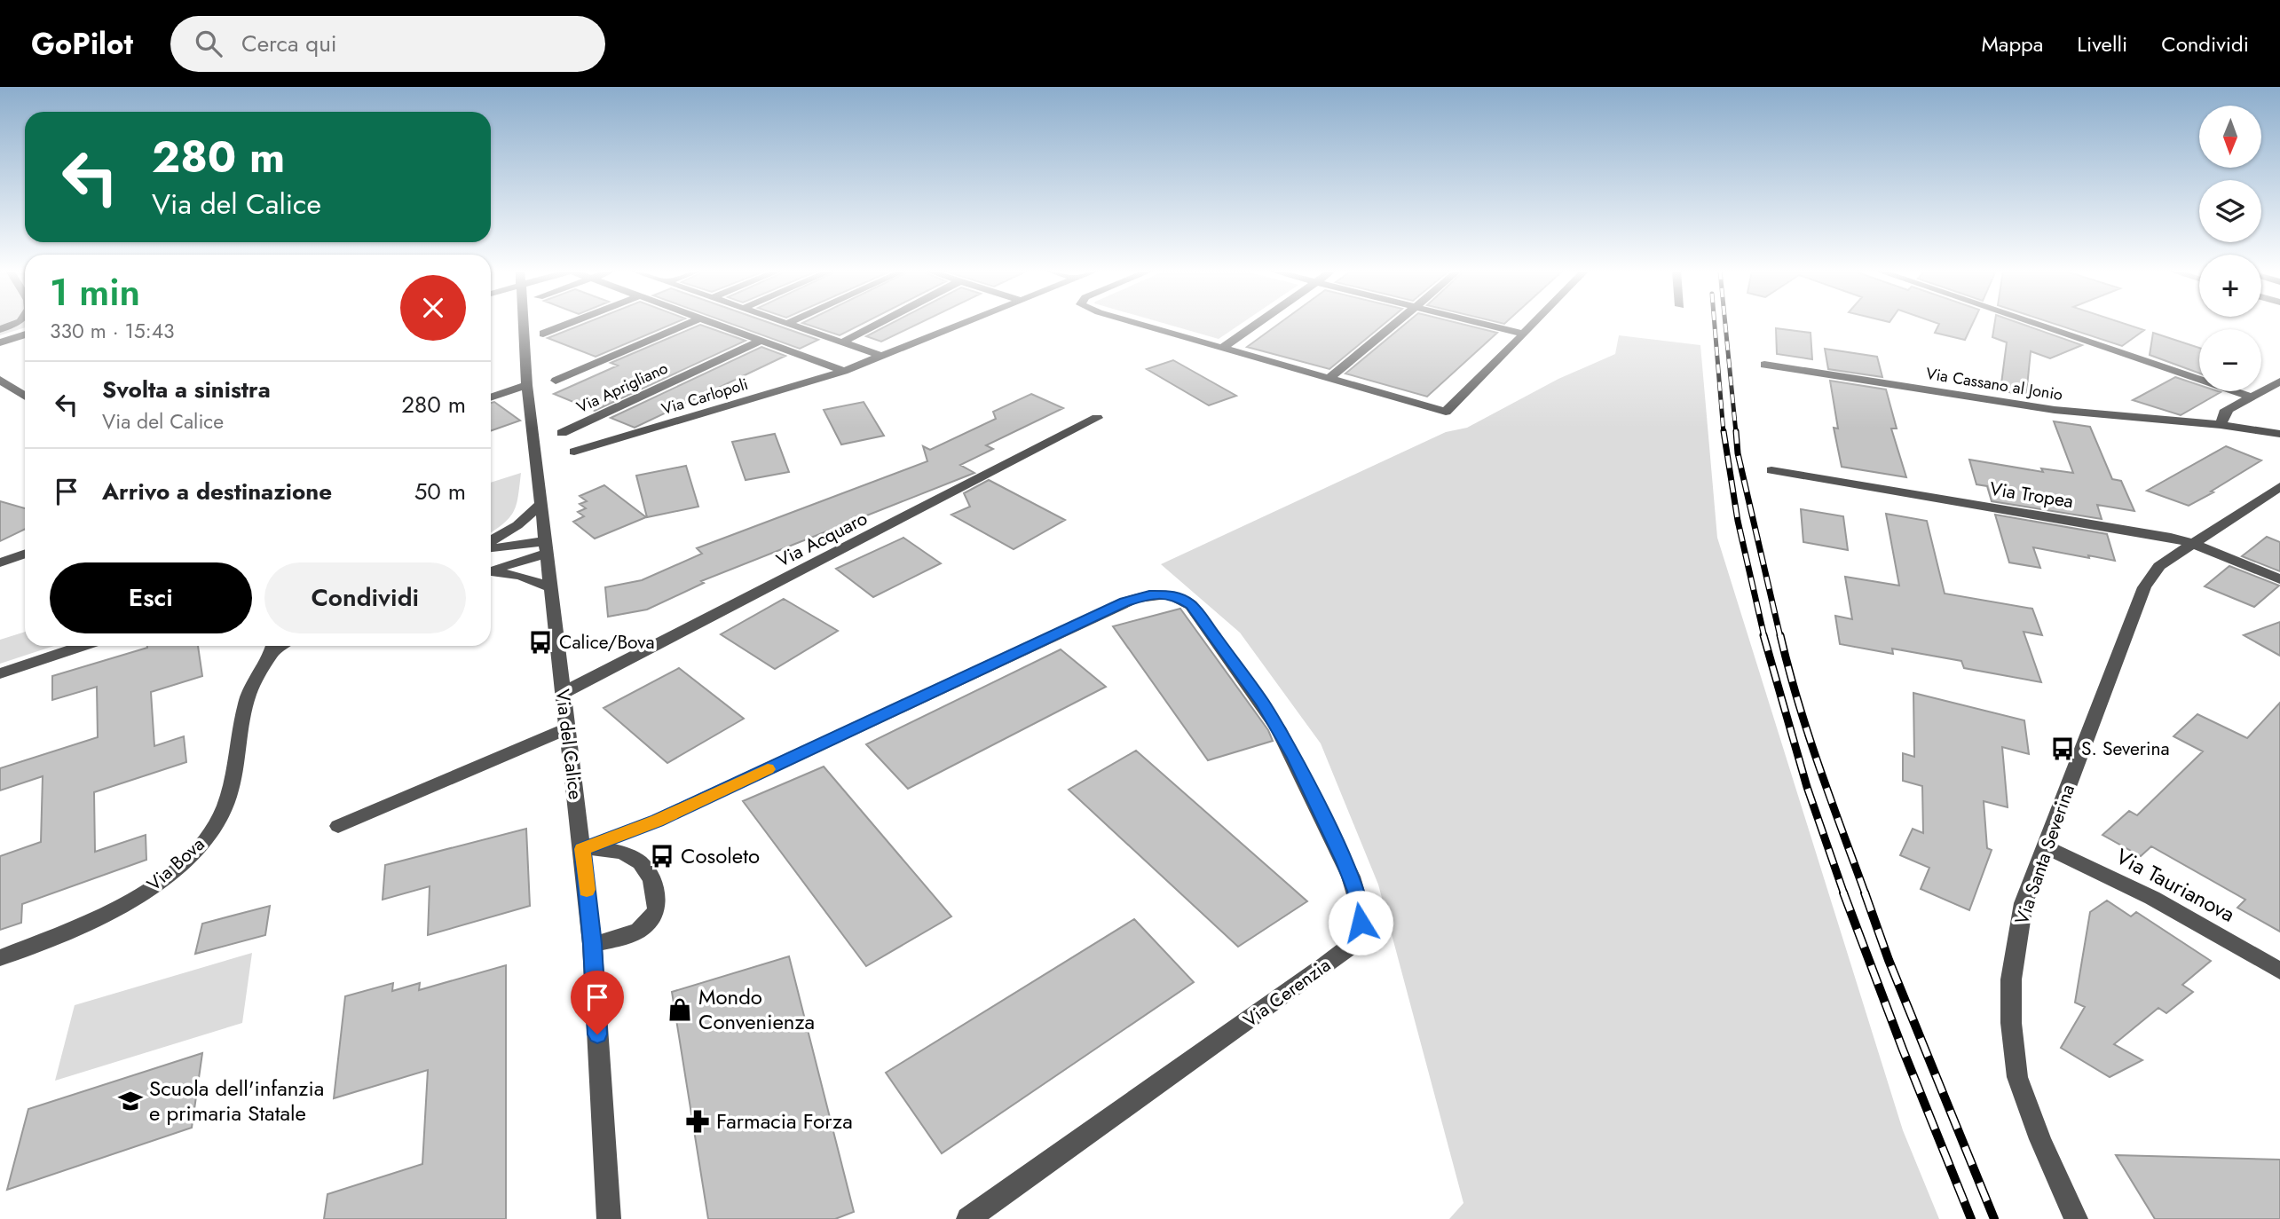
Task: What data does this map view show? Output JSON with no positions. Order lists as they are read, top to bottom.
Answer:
{
  "streets": {
    "street": [
      "Via Cassano al Jonio",
      "Via Aprigliano",
      "Via Carlopoli",
      "Via Tropea",
      "Via Acquaro",
      "Via del Calice",
      "Via Santa Severina",
      "Via Bova",
      "Via Taurianova",
      "Via Cerenzia"
    ]
  },
  "crossings": [
    ["Via Tropea", "Via Santa Severina"],
    ["Via Acquaro", "Via del Calice"],
    ["Via del Calice", "Via Cerenzia"],
    ["Via Santa Severina", "Via Taurianova"]
  ],
  "places": {
    "bus stop": ["Calice/Bova", "S. Severina", "Cosoleto"],
    "shop": ["Mondo Convenienza"],
    "school or university": ["Scuola dell'infanzia e primaria Statale"],
    "pharmacy": ["Farmacia Forza"]
  },
  "north": "bottom",
  "page": {
    "header": "GoPilot",
    "search": "Cerca qui",
    "nav": ["Mappa", "Livelli", "Condividi"],
    "map_buttons": ["+", "−"],
    "turn": ["280 m", "Via del Calice"],
    "heading": ["1 min", "330 m · 15:43"],
    "list": [
      {
        "name": "Svolta a sinistra",
        "note": "Via del Calice",
        "value": "280 m"
      },
      {
        "name": "Arrivo a destinazione",
        "value": "50 m"
      }
    ],
    "buttons": ["Esci", "Condividi"]
  }
}
